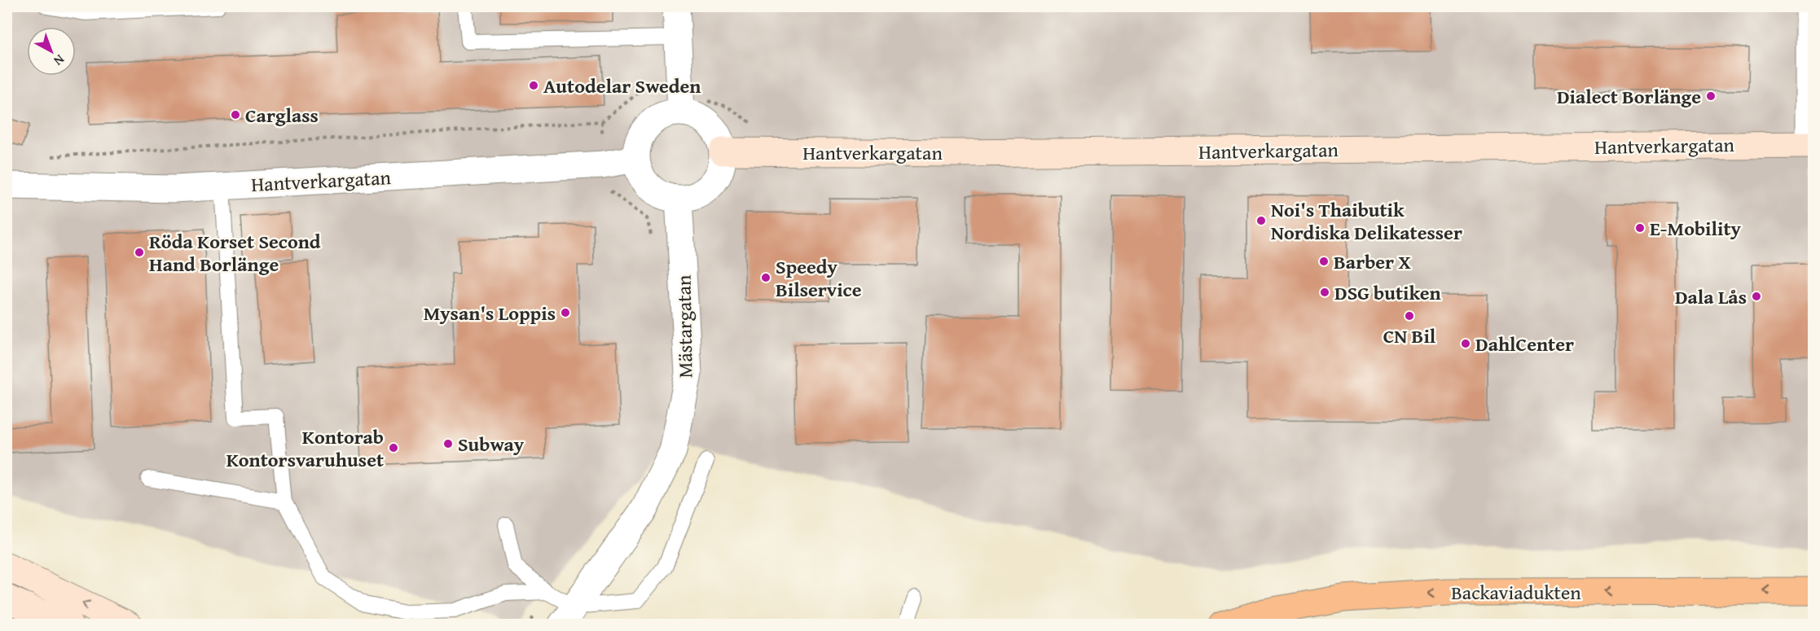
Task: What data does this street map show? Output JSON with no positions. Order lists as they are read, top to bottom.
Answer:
{
  "streets": {
    "highway": ["Backaviadukten"],
    "street": ["Hantverkargatan", "Mästargatan"]
  },
  "crossings": [
    ["Hantverkargatan", "Mästargatan"]
  ],
  "one_way": ["Backaviadukten"],
  "places": [
    "Autodelar Sweden",
    "Dialect Borlänge",
    "Carglass",
    "Noi's Thaibutik Nordiska Delikatesser",
    "E-Mobility",
    "Röda Korset Second Hand Borlänge",
    "Barber X",
    "Speedy Bilservice",
    "DSG butiken",
    "Dala Lås",
    "Mysan's Loppis",
    "CN Bil",
    "DahlCenter",
    "Subway",
    "Kontorab Kontorsvaruhuset"
  ],
  "north": "bottom right"
}
